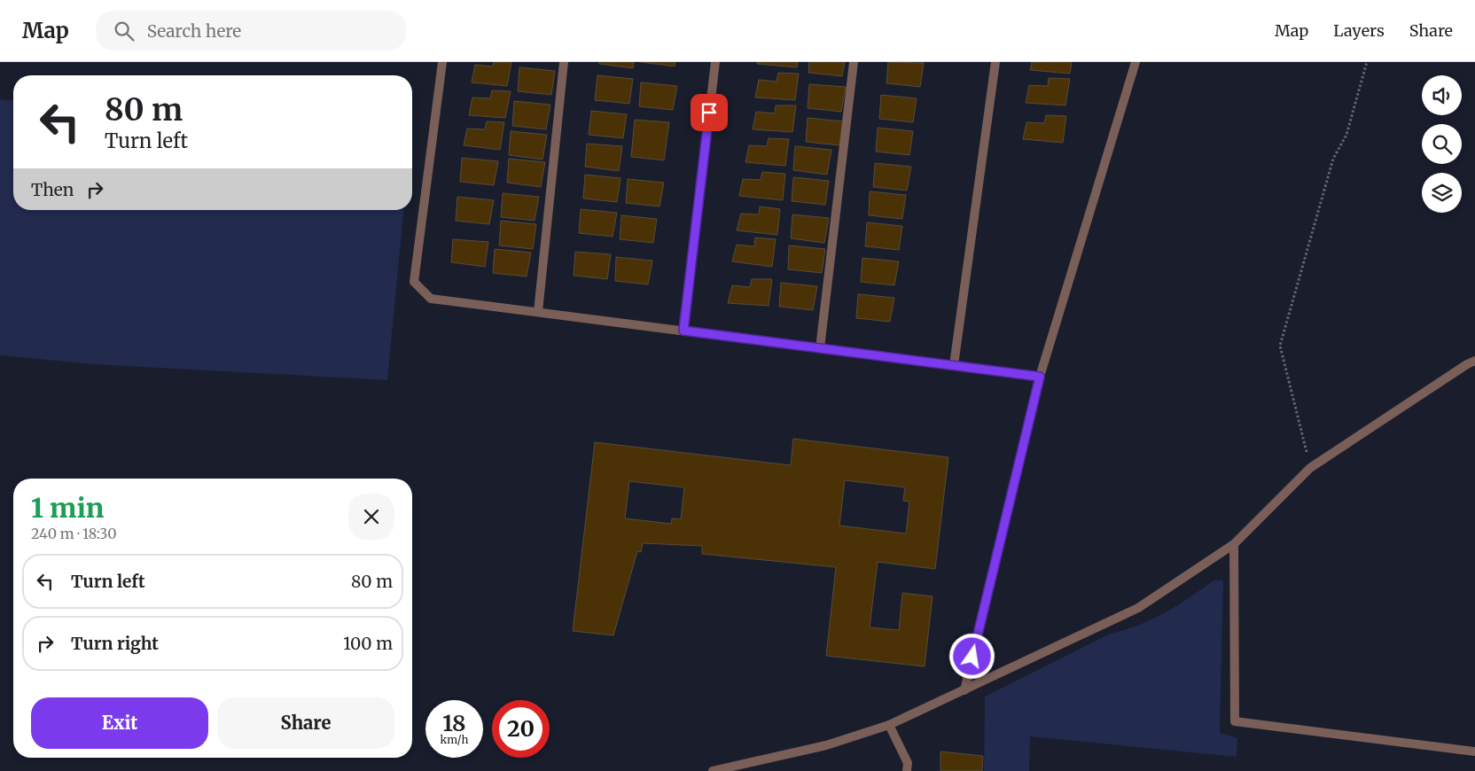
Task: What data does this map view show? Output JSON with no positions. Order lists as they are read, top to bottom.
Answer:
{
  "page": {
    "header": "Map",
    "search": "Search here",
    "nav": ["Map", "Layers", "Share"],
    "turn": ["80 m", "Turn left"],
    "then": "Then",
    "heading": ["1 min", "240 m · 18:30"],
    "list": [
      {
        "name": "Turn left",
        "value": "80 m"
      },
      {
        "name": "Turn right",
        "value": "100 m"
      }
    ],
    "buttons": ["Exit", "Share"],
    "speed": "18 km/h",
    "limit": "20"
  }
}
